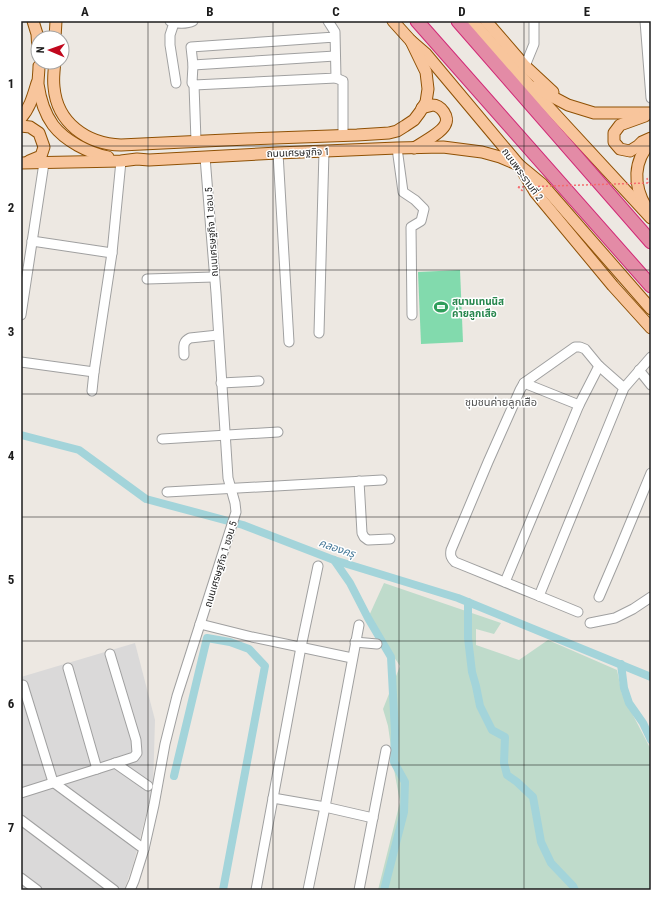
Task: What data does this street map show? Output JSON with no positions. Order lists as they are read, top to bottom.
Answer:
{
  "streets": {
    "highway": ["ถนนพระรามที่ 2"],
    "main road": ["ถนนเศรษฐกิจ 1"],
    "street": ["ถนนเศรษฐกิจ 1 ซอน 5"]
  },
  "crossings": [
    ["ถนนเศรษฐกิจ 1", "ถนนพระรามที่ 2"],
    ["ถนนเศรษฐกิจ 1", "ถนนเศรษฐกิจ 1 ซอน 5"]
  ],
  "districts": ["ชุมชนค่ายลูกเสือ"],
  "water": ["คลองครุ"],
  "places": {
    "sports": ["สนามเทนนิส ค่ายลูกเสือ"]
  },
  "north": "left",
  "grid": {
    "columns": [
      "A",
      "B",
      "C",
      "D",
      "E"
    ],
    "rows": [
      "1",
      "2",
      "3",
      "4",
      "5",
      "6",
      "7"
    ]
  }
}
